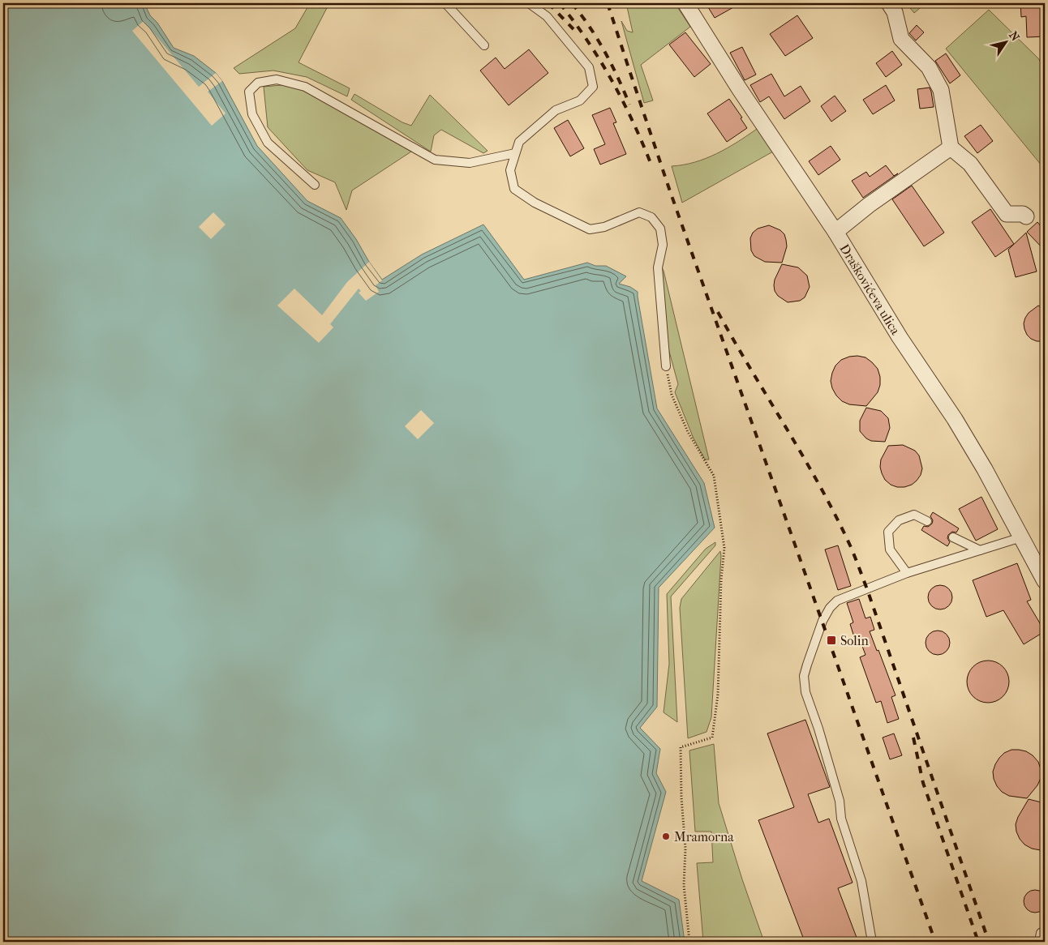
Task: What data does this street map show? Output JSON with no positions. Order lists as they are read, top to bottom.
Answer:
{
  "streets": {
    "street": ["Draškovićeva ulica"]
  },
  "places": {
    "transit": ["Solin"],
    "other": ["Mramorna"]
  },
  "north": "top right"
}
